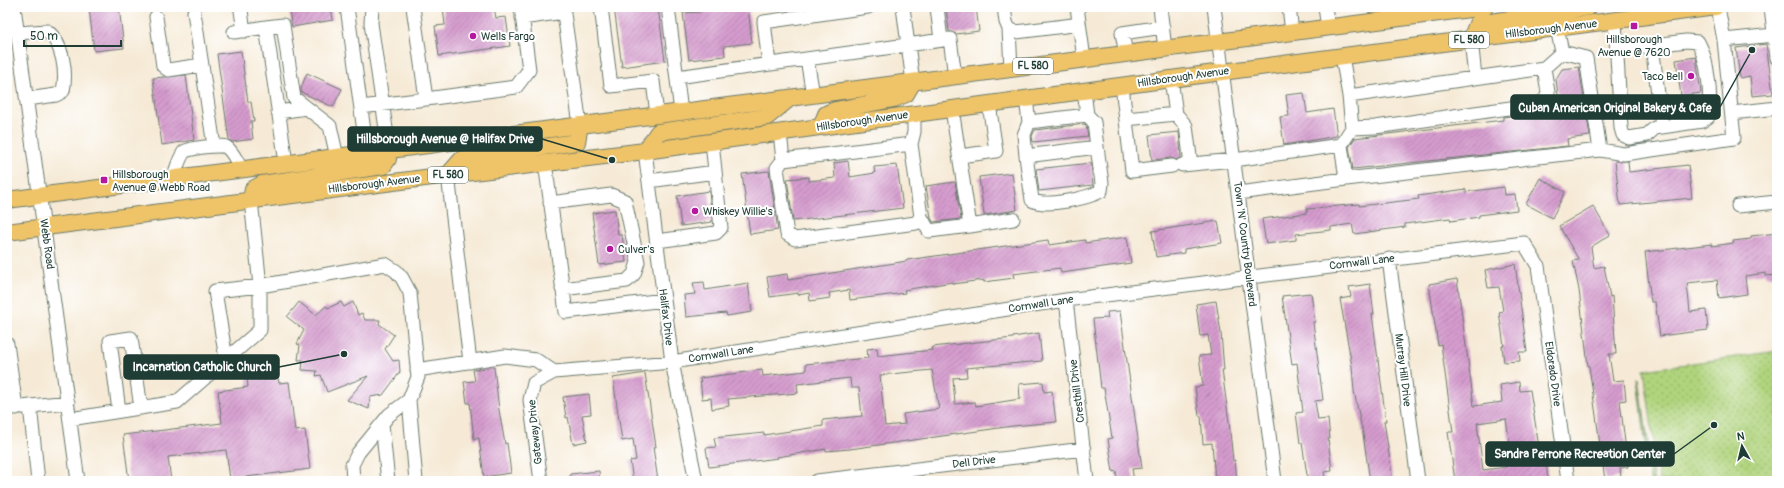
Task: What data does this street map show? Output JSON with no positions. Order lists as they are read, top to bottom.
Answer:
{
  "streets": {
    "main road": ["Hillsborough Avenue", "FL 580"],
    "street": [
      "Webb Road",
      "Town 'N' Country Boulevard",
      "Cornwall Lane",
      "Halifax Drive",
      "Murray Hill Drive",
      "Eldorado Drive",
      "Cresthill Drive",
      "Gateway Drive",
      "Dell Drive"
    ]
  },
  "crossings": [
    ["Hillsborough Avenue", "Webb Road"],
    ["Hillsborough Avenue", "Town 'N' Country Boulevard"],
    ["Hillsborough Avenue", "Halifax Drive"],
    ["FL 580", "Webb Road"],
    ["FL 580", "Town 'N' Country Boulevard"],
    ["Town 'N' Country Boulevard", "Cornwall Lane"],
    ["Cornwall Lane", "Halifax Drive"],
    ["Cornwall Lane", "Murray Hill Drive"],
    ["Cornwall Lane", "Eldorado Drive"],
    ["Cornwall Lane", "Cresthill Drive"],
    ["Cornwall Lane", "Gateway Drive"],
    ["Cresthill Drive", "Dell Drive"]
  ],
  "places": {
    "transit": ["Hillsborough Avenue @ 7620", "Hillsborough Avenue @ Webb Road"],
    "other": [
      "Wells Fargo",
      "Cuban American Original Bakery & Cafe",
      "Taco Bell",
      "Hillsborough Avenue @ Halifax Drive",
      "Whiskey Willie's",
      "Culver's",
      "Incarnation Catholic Church",
      "Sandra Perrone Recreation Center"
    ]
  },
  "scale_bar": "50 m",
  "north": "top"
}
